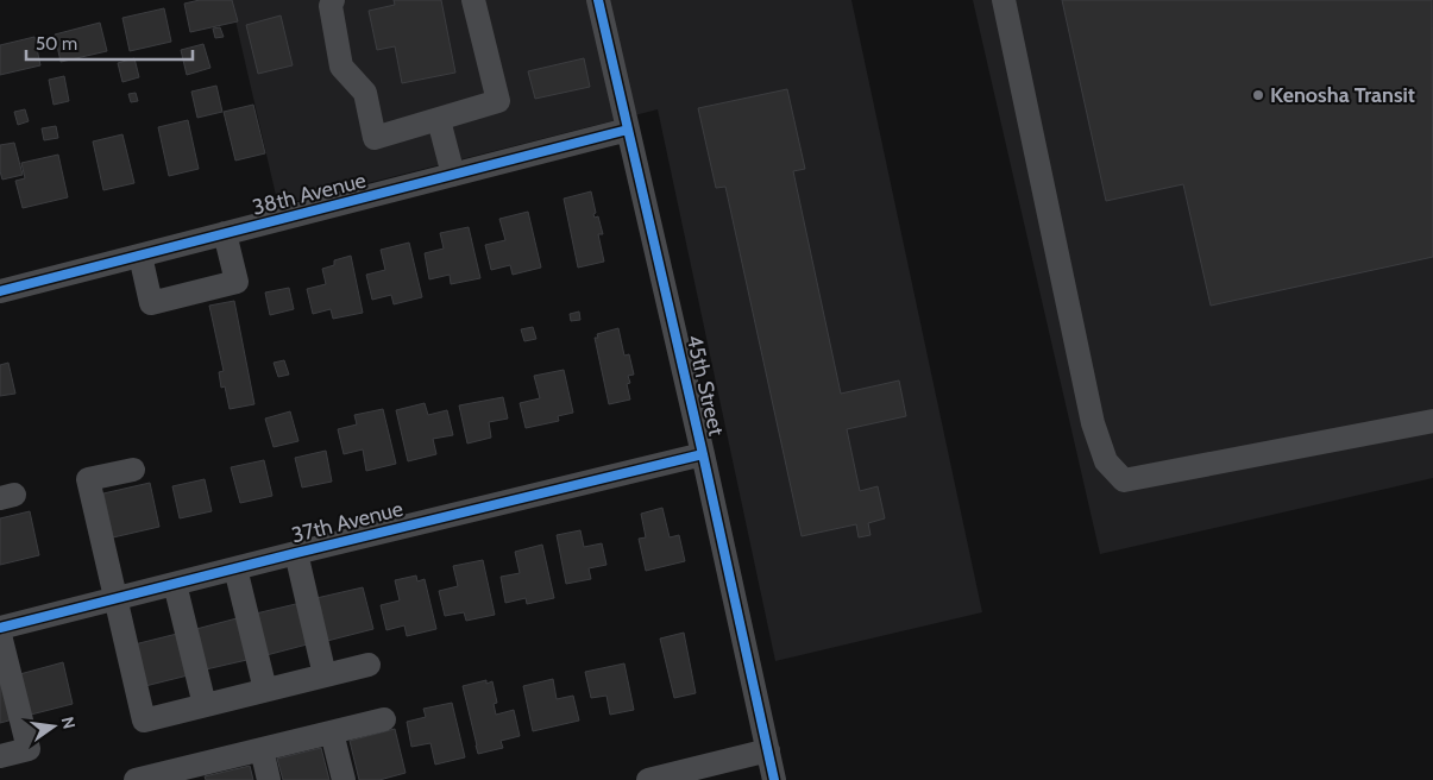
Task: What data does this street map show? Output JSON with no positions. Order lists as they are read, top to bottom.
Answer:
{
  "streets": {
    "street": ["38th Avenue", "45th Street", "37th Avenue"]
  },
  "crossings": [
    ["38th Avenue", "45th Street"],
    ["45th Street", "37th Avenue"]
  ],
  "places": ["Kenosha Transit"],
  "scale_bar": "50 m",
  "north": "right"
}
